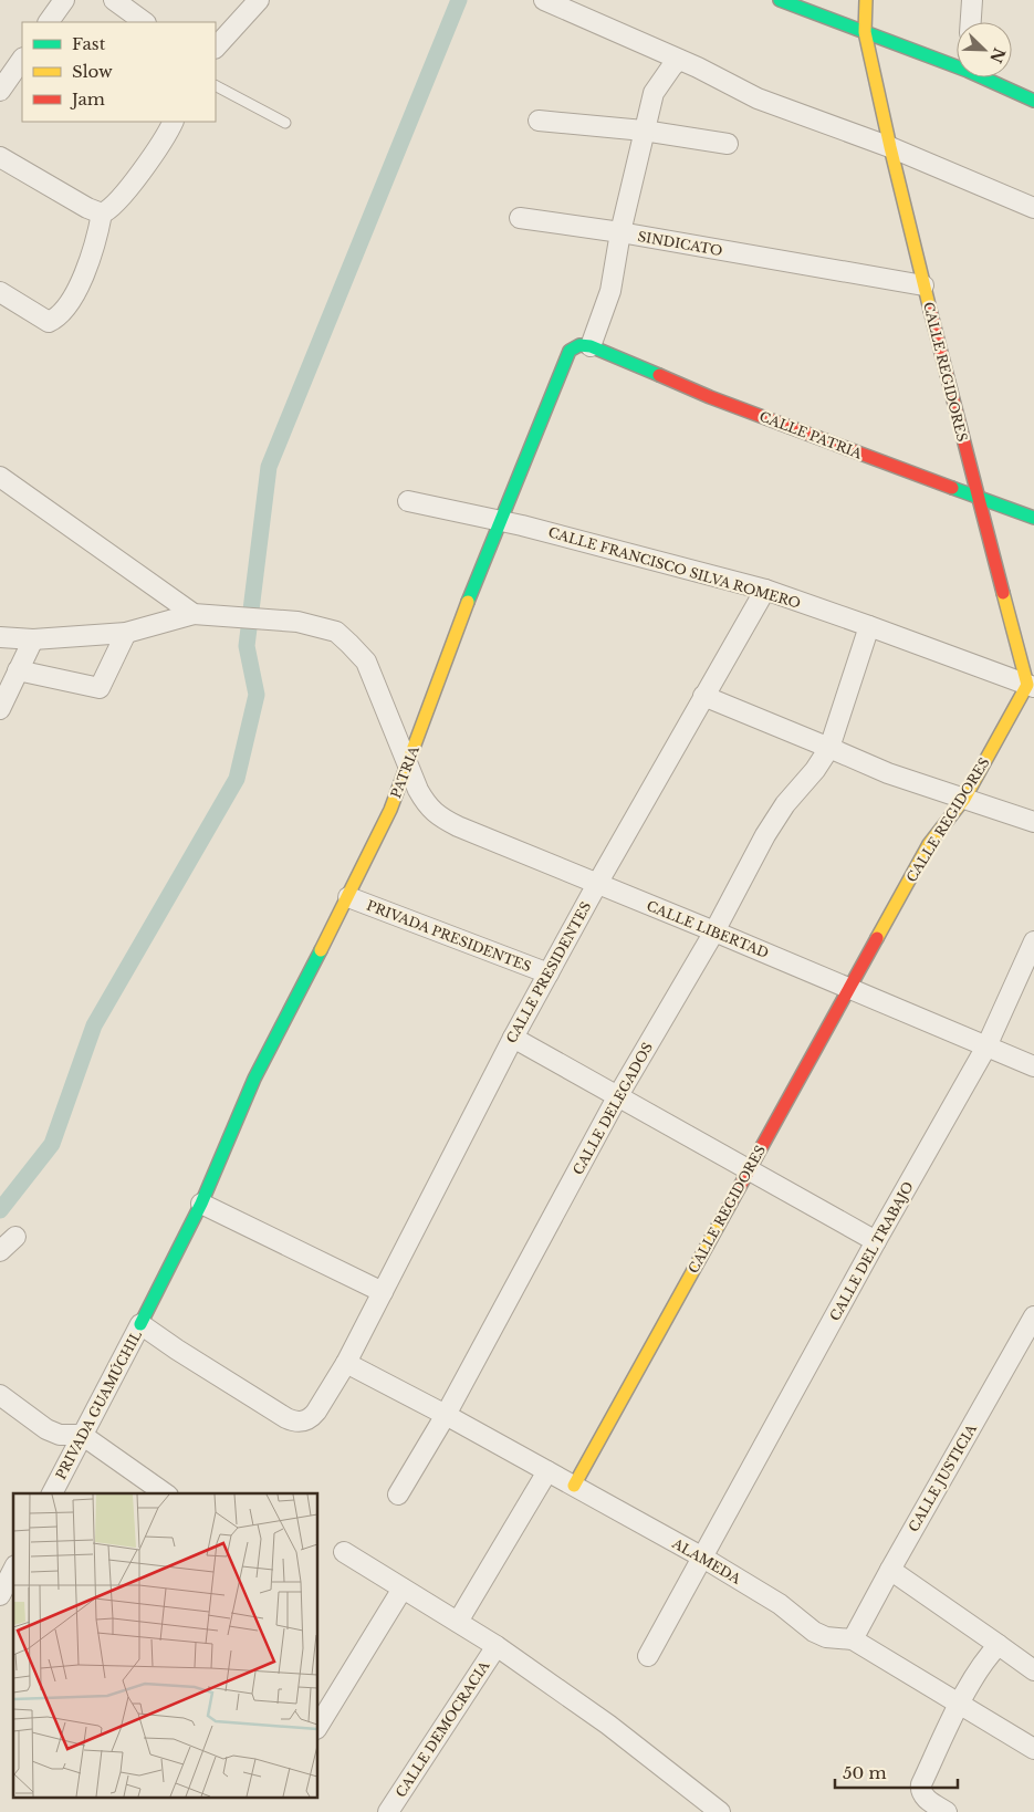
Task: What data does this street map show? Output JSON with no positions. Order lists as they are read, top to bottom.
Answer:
{
  "streets": {
    "street": [
      "SINDICATO",
      "CALLE REGIDORES",
      "CALLE PATRIA",
      "CALLE FRANCISCO SILVA ROMERO",
      "PATRIA",
      "CALLE LIBERTAD",
      "PRIVADA PRESIDENTES",
      "CALLE PRESIDENTES",
      "CALLE DELEGADOS",
      "CALLE DEL TRABAJO",
      "PRIVADA GUAMÚCHIL",
      "CALLE JUSTICIA",
      "ALAMEDA",
      "CALLE DEMOCRACIA"
    ]
  },
  "crossings": [
    ["SINDICATO", "CALLE REGIDORES"],
    ["CALLE REGIDORES", "CALLE PATRIA"],
    ["CALLE REGIDORES", "CALLE FRANCISCO SILVA ROMERO"],
    ["CALLE REGIDORES", "CALLE LIBERTAD"],
    ["CALLE REGIDORES", "ALAMEDA"],
    ["CALLE PATRIA", "PATRIA"],
    ["CALLE FRANCISCO SILVA ROMERO", "PATRIA"],
    ["CALLE FRANCISCO SILVA ROMERO", "CALLE PRESIDENTES"],
    ["CALLE FRANCISCO SILVA ROMERO", "CALLE DELEGADOS"],
    ["PATRIA", "CALLE LIBERTAD"],
    ["PATRIA", "PRIVADA PRESIDENTES"],
    ["PATRIA", "PRIVADA GUAMÚCHIL"],
    ["CALLE LIBERTAD", "CALLE PRESIDENTES"],
    ["CALLE LIBERTAD", "CALLE DELEGADOS"],
    ["CALLE LIBERTAD", "CALLE DEL TRABAJO"],
    ["PRIVADA PRESIDENTES", "CALLE PRESIDENTES"],
    ["CALLE PRESIDENTES", "PRIVADA GUAMÚCHIL"],
    ["CALLE PRESIDENTES", "ALAMEDA"],
    ["CALLE DELEGADOS", "ALAMEDA"],
    ["CALLE DEL TRABAJO", "ALAMEDA"],
    ["PRIVADA GUAMÚCHIL", "ALAMEDA"],
    ["CALLE JUSTICIA", "ALAMEDA"]
  ],
  "legend": ["Fast", "Slow", "Jam"],
  "scale_bar": "50 m",
  "north": "bottom right"
}
